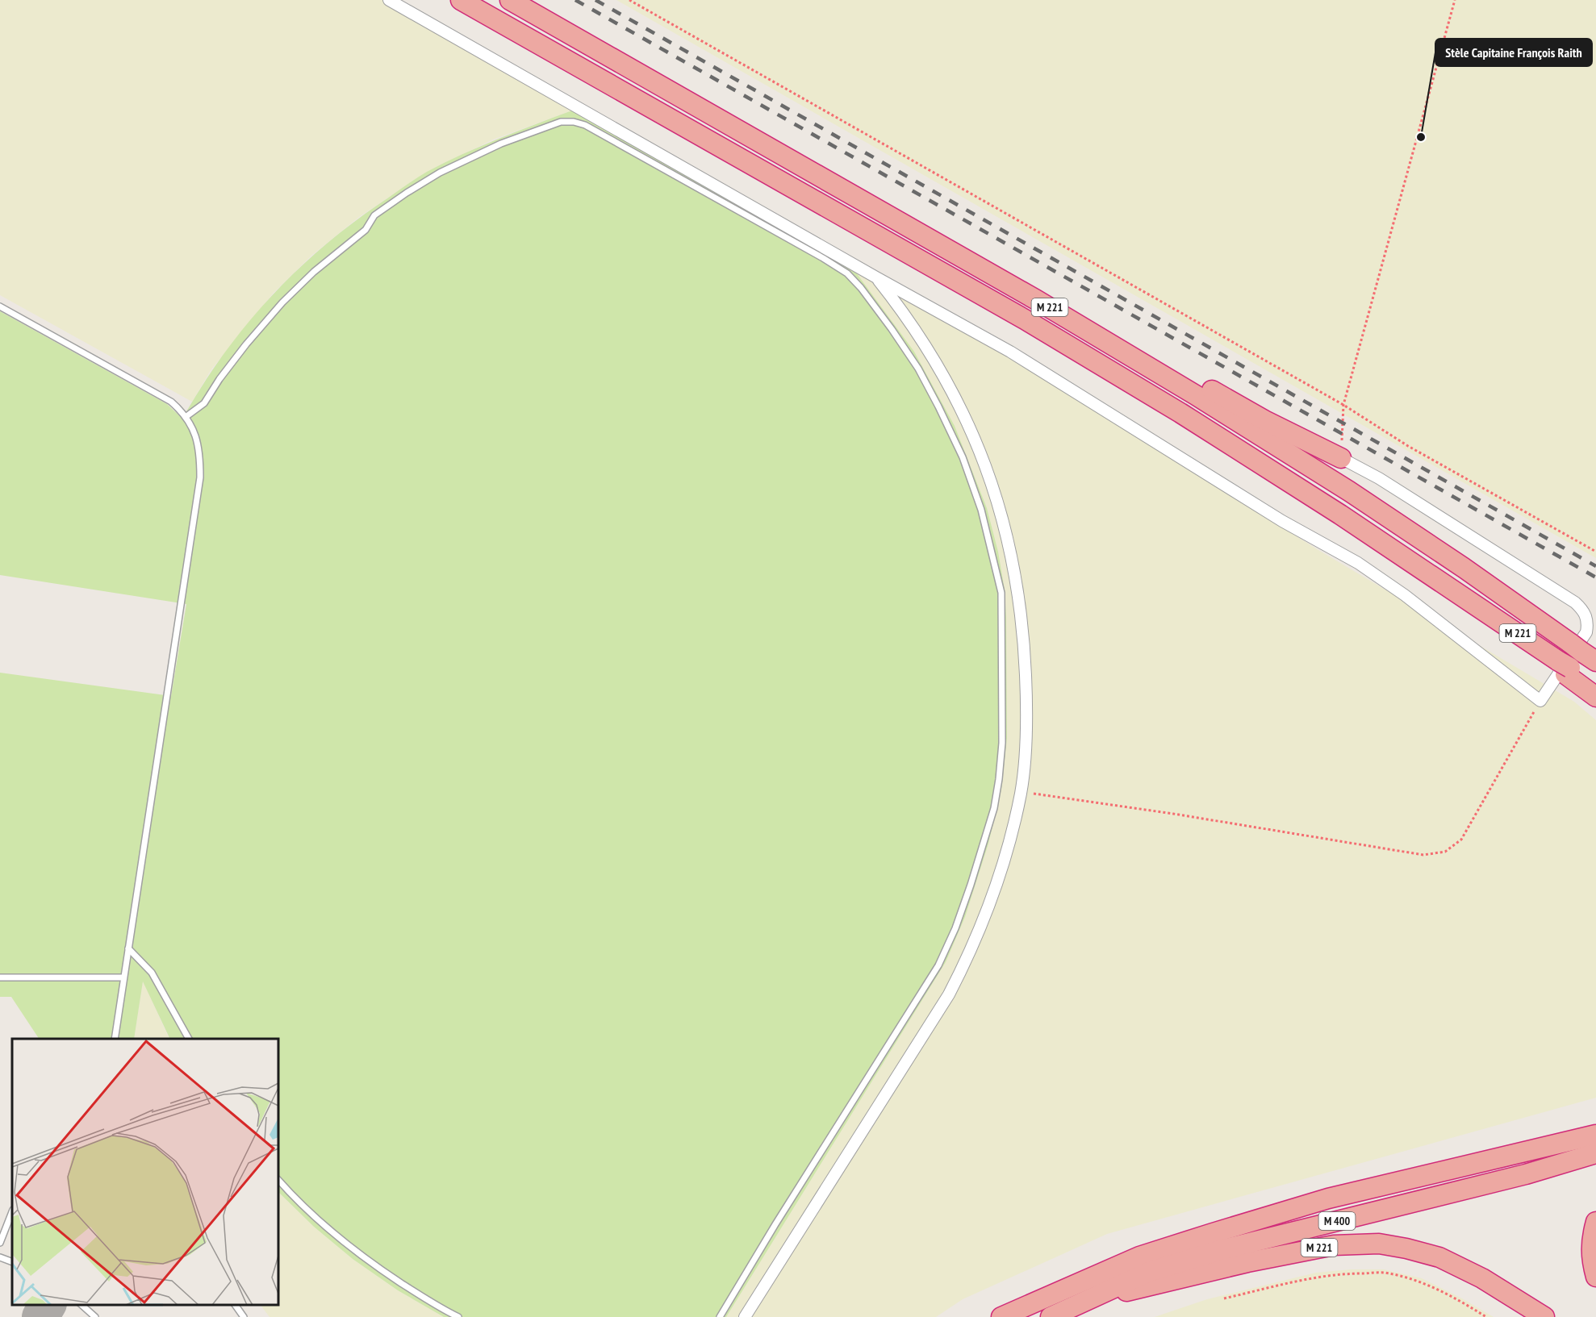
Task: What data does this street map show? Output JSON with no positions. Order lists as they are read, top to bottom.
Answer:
{
  "streets": {
    "highway": ["M 221", "M 400"]
  },
  "crossings": [
    ["M 221", "M 400"]
  ],
  "places": ["Stèle Capitaine François Raith"]
}
